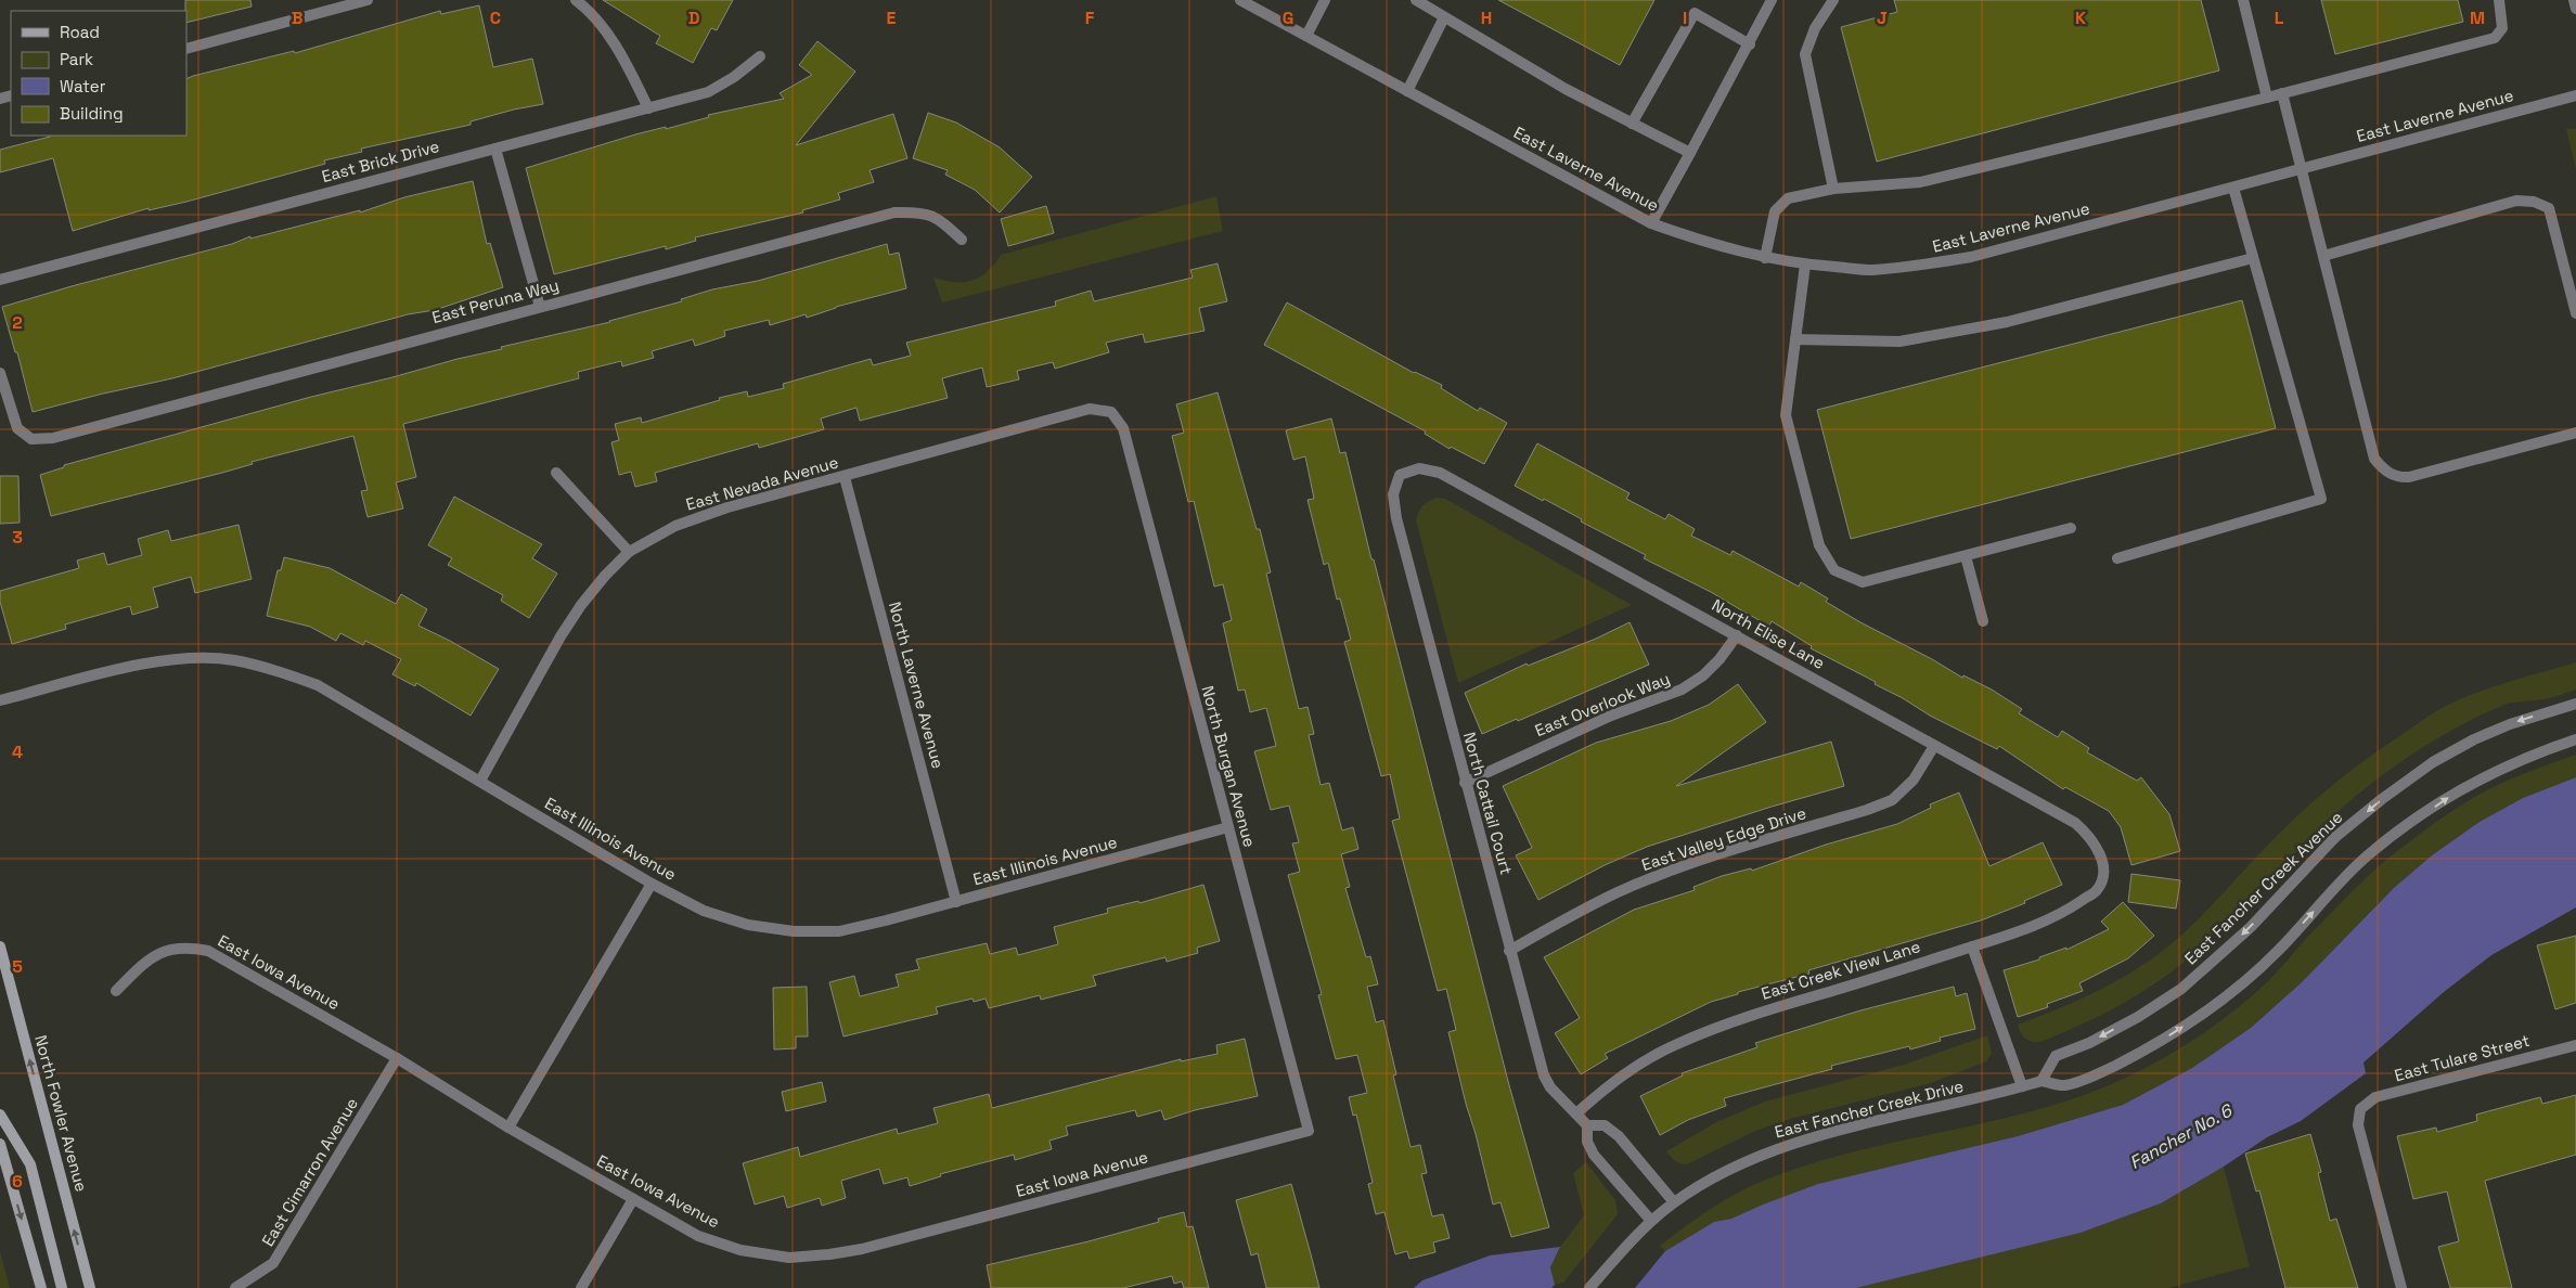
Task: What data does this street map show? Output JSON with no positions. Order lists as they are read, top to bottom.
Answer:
{
  "streets": {
    "main road": ["North Fowler Avenue"],
    "street": [
      "East Laverne Avenue",
      "East Brick Drive",
      "East Peruna Way",
      "East Nevada Avenue",
      "North Elise Lane",
      "North Laverne Avenue",
      "East Overlook Way",
      "North Burgan Avenue",
      "North Cattail Court",
      "East Illinois Avenue",
      "East Valley Edge Drive",
      "East Fancher Creek Avenue",
      "East Creek View Lane",
      "East Iowa Avenue",
      "East Tulare Street",
      "East Fancher Creek Drive",
      "East Cimarron Avenue"
    ]
  },
  "crossings": [
    ["East Nevada Avenue", "North Laverne Avenue"],
    ["East Nevada Avenue", "North Burgan Avenue"],
    ["East Nevada Avenue", "East Illinois Avenue"],
    ["North Elise Lane", "East Overlook Way"],
    ["North Elise Lane", "North Cattail Court"],
    ["North Elise Lane", "East Valley Edge Drive"],
    ["North Elise Lane", "East Creek View Lane"],
    ["North Laverne Avenue", "East Illinois Avenue"],
    ["East Overlook Way", "North Cattail Court"],
    ["North Burgan Avenue", "East Illinois Avenue"],
    ["North Burgan Avenue", "East Iowa Avenue"],
    ["North Cattail Court", "East Valley Edge Drive"],
    ["North Cattail Court", "East Creek View Lane"],
    ["East Fancher Creek Avenue", "East Fancher Creek Drive"],
    ["East Iowa Avenue", "East Cimarron Avenue"]
  ],
  "water": ["Fancher No. 6"],
  "legend": [
    "Road",
    "Park",
    "Water",
    "Building"
  ],
  "grid": {
    "columns": [
      "B",
      "C",
      "D",
      "E",
      "F",
      "G",
      "H",
      "I",
      "J",
      "K",
      "L",
      "M"
    ],
    "rows": [
      "2",
      "3",
      "4",
      "5",
      "6"
    ]
  }
}
